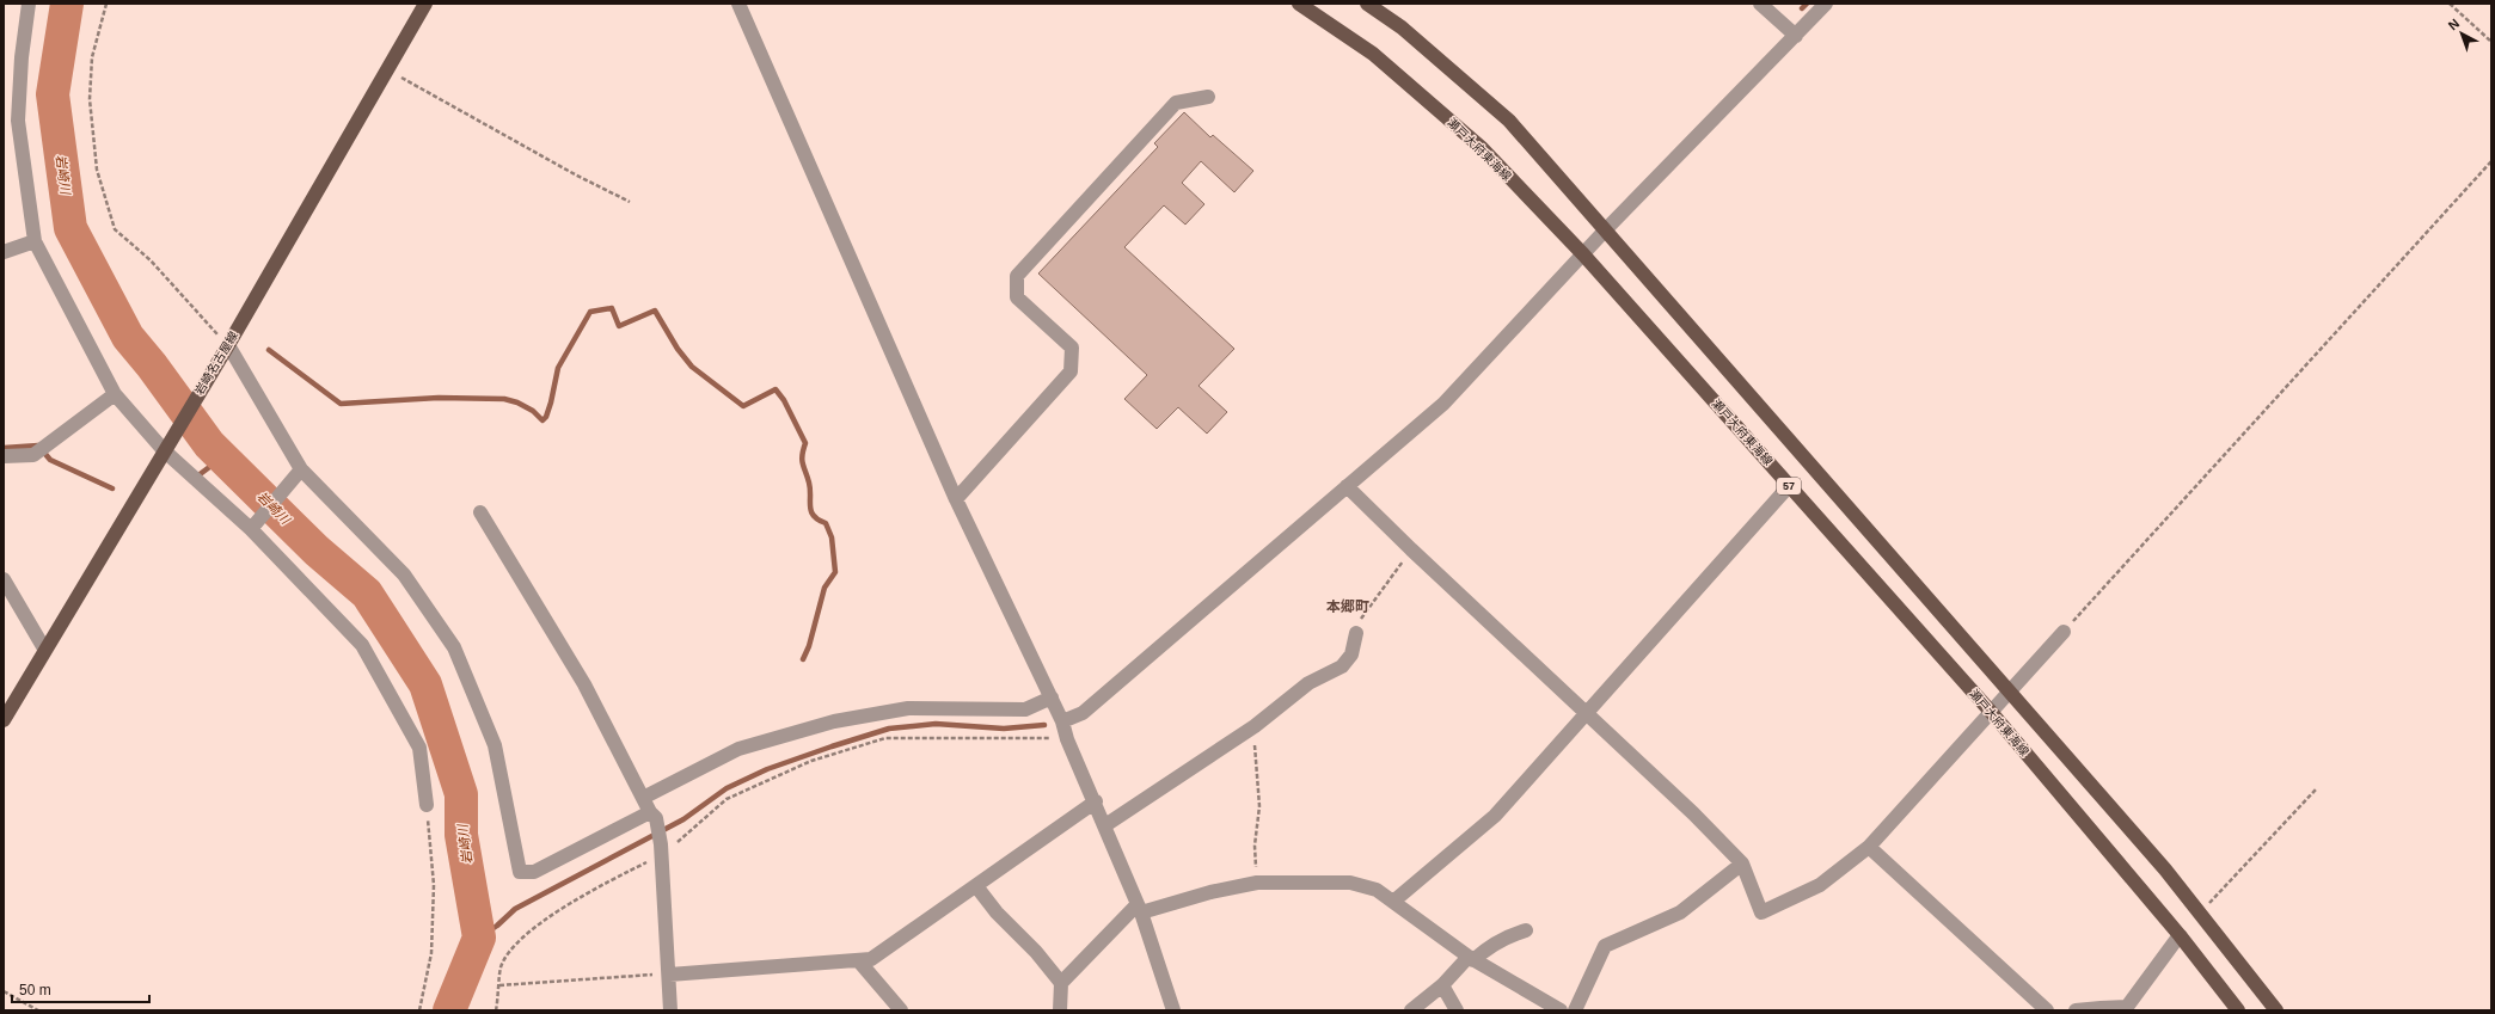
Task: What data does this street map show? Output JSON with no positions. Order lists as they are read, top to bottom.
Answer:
{
  "streets": {
    "main road": ["瀬戸大府東海線", "岩崎名古屋線", "57"]
  },
  "districts": ["本郷町"],
  "water": ["岩崎川"],
  "scale_bar": "50 m",
  "north": "top left"
}
